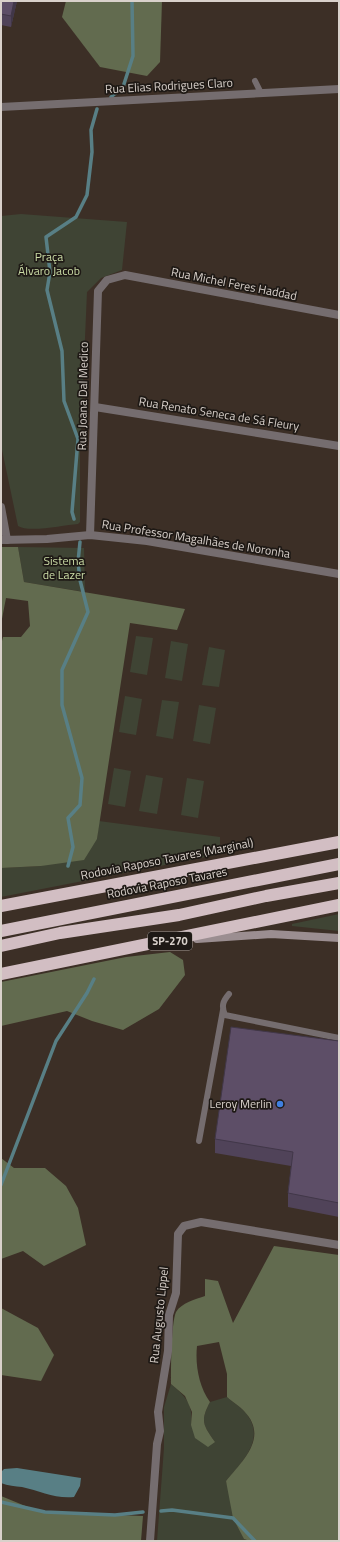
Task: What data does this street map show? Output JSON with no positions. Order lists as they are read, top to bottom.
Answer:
{
  "streets": {
    "highway": ["Rodovia Raposo Tavares (Marginal)", "Rodovia Raposo Tavares", "SP-270"],
    "street": [
      "Rua Elias Rodrigues Claro",
      "Rua Michel Feres Haddad",
      "Rua Joana Dal Medico",
      "Rua Renato Seneca de Sá Fleury",
      "Rua Professor Magalhães de Noronha",
      "Rua Augusto Lippel"
    ]
  },
  "crossings": [
    ["Rua Michel Feres Haddad", "Rua Joana Dal Medico"],
    ["Rua Joana Dal Medico", "Rua Renato Seneca de Sá Fleury"],
    ["Rua Joana Dal Medico", "Rua Professor Magalhães de Noronha"]
  ],
  "parks": ["Praça Álvaro Jacob", "Sistema de Lazer"],
  "places": ["Leroy Merlin"]
}
